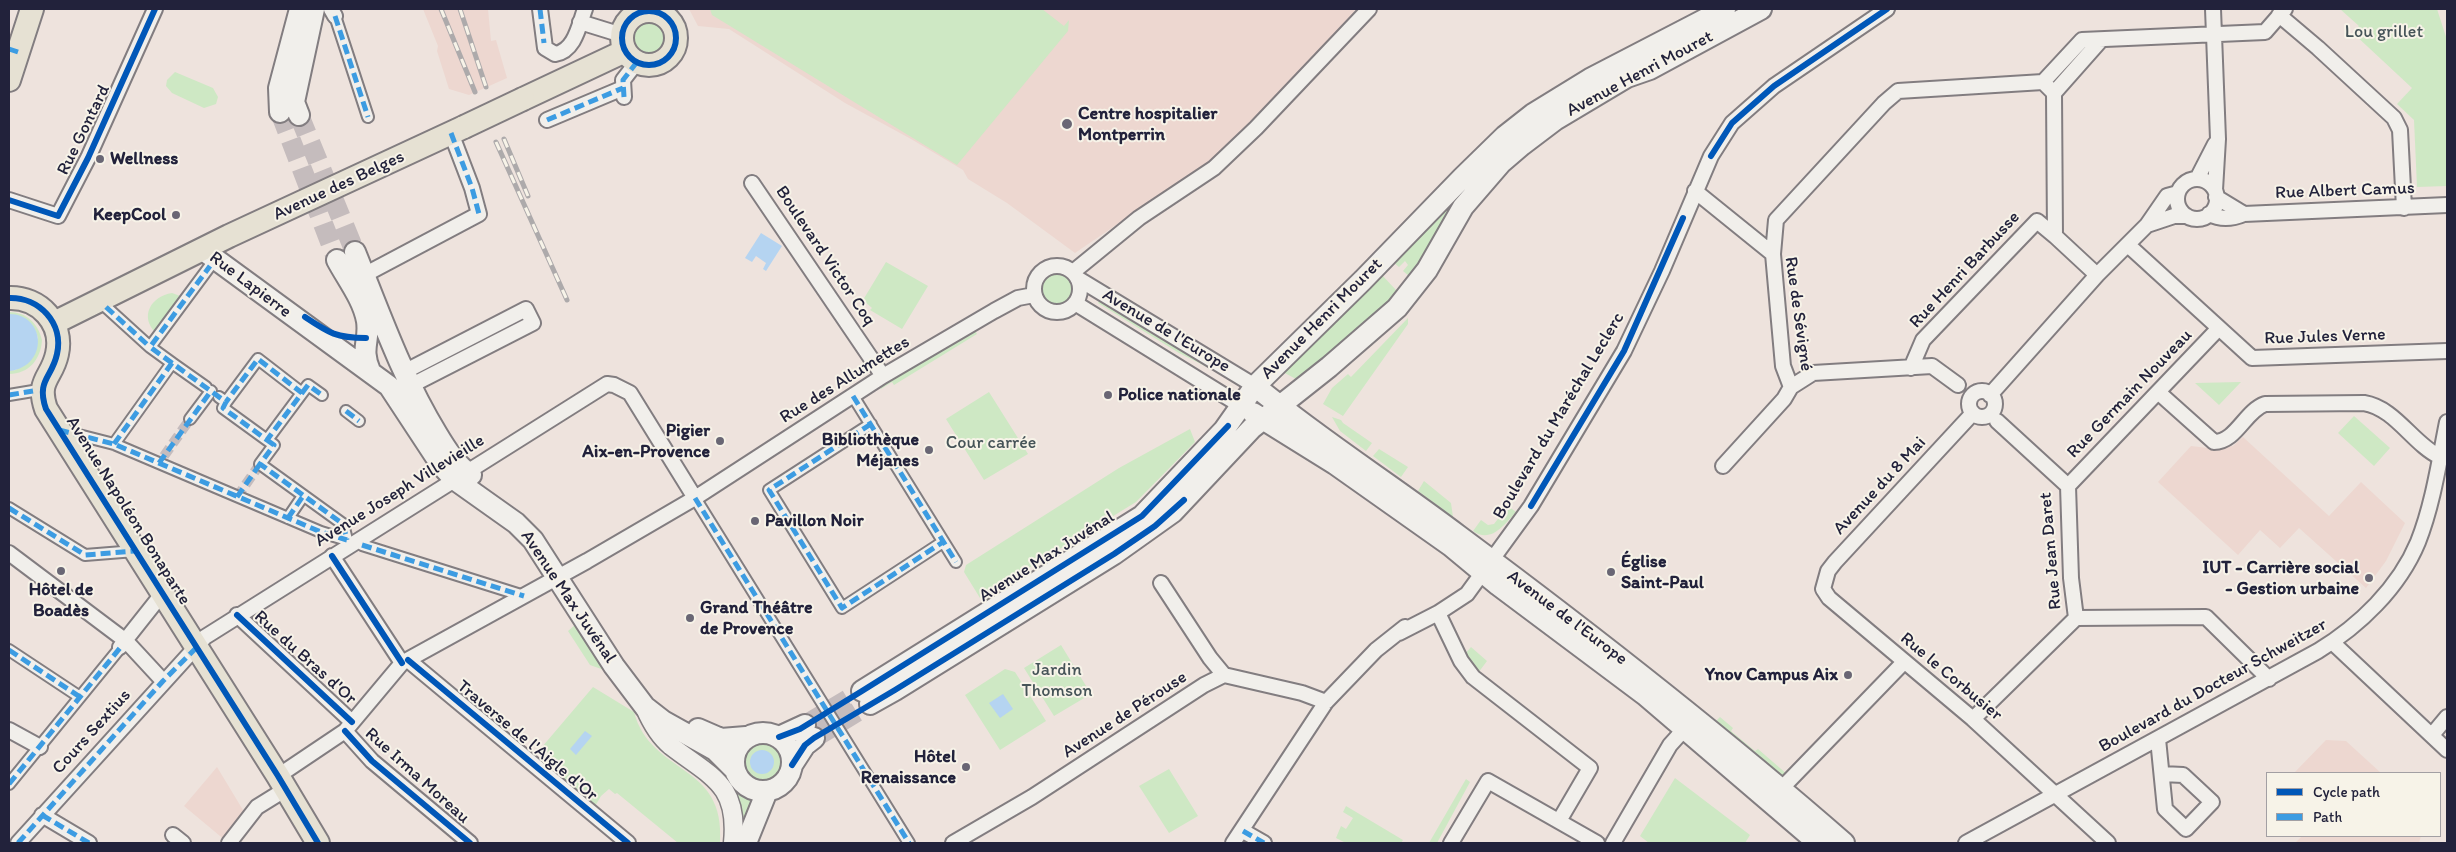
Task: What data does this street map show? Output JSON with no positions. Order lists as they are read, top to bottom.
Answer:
{
  "streets": {
    "main road": [
      "Avenue Henri Mouret",
      "Avenue des Belges",
      "Rue Lapierre",
      "Avenue de l'Europe",
      "Avenue Napoléon Bonaparte",
      "Avenue Max Juvénal"
    ],
    "street": [
      "Rue Gontard",
      "Rue Albert Camus",
      "Boulevard Victor Coq",
      "Rue Henri Barbusse",
      "Rue de Sévigné",
      "Rue Jules Verne",
      "Rue des Allumettes",
      "Rue Germain Nouveau",
      "Boulevard du Maréchal Leclerc",
      "Avenue du 8 Mai",
      "Avenue Joseph Villevieille",
      "Rue Jean Daret",
      "Rue du Bras d'Or",
      "Rue le Corbusier",
      "Boulevard du Docteur Schweitzer",
      "Avenue de Pérouse",
      "Cours Sextius",
      "Traverse de l'Aigle d'Or",
      "Rue Irma Moreau"
    ]
  },
  "crossings": [
    ["Avenue Henri Mouret", "Avenue de l'Europe"],
    ["Avenue Henri Mouret", "Avenue Max Juvénal"],
    ["Avenue des Belges", "Rue Lapierre"],
    ["Boulevard Victor Coq", "Rue des Allumettes"],
    ["Rue Lapierre", "Avenue Max Juvénal"],
    ["Rue de Sévigné", "Boulevard du Maréchal Leclerc"],
    ["Avenue de l'Europe", "Rue des Allumettes"],
    ["Avenue de l'Europe", "Boulevard du Maréchal Leclerc"],
    ["Avenue de l'Europe", "Avenue Max Juvénal"],
    ["Rue Jules Verne", "Rue Germain Nouveau"],
    ["Rue des Allumettes", "Avenue Joseph Villevieille"],
    ["Rue des Allumettes", "Avenue Max Juvénal"],
    ["Rue des Allumettes", "Traverse de l'Aigle d'Or"],
    ["Rue Germain Nouveau", "Rue Jean Daret"],
    ["Avenue du 8 Mai", "Rue le Corbusier"],
    ["Avenue Joseph Villevieille", "Avenue Napoléon Bonaparte"],
    ["Avenue Joseph Villevieille", "Avenue Max Juvénal"],
    ["Avenue Joseph Villevieille", "Rue du Bras d'Or"],
    ["Avenue Joseph Villevieille", "Cours Sextius"],
    ["Avenue Joseph Villevieille", "Traverse de l'Aigle d'Or"],
    ["Avenue Napoléon Bonaparte", "Cours Sextius"],
    ["Avenue Napoléon Bonaparte", "Rue Irma Moreau"],
    ["Rue du Bras d'Or", "Rue Irma Moreau"],
    ["Rue le Corbusier", "Boulevard du Docteur Schweitzer"]
  ],
  "parks": ["Lou grillet", "Cour carrée", "Jardin Thomson"],
  "places": [
    "Centre hospitalier Montperrin",
    "Wellness",
    "KeepCool",
    "Police nationale",
    "Pigier Aix-en-Provence",
    "Bibliothèque Méjanes",
    "Pavillon Noir",
    "Hôtel de Boadès",
    "Église Saint-Paul",
    "IUT - Carrière social - Gestion urbaine",
    "Grand Théâtre de Provence",
    "Ynov Campus Aix",
    "Hôtel Renaissance"
  ],
  "legend": ["Cycle path", "Path"]
}
